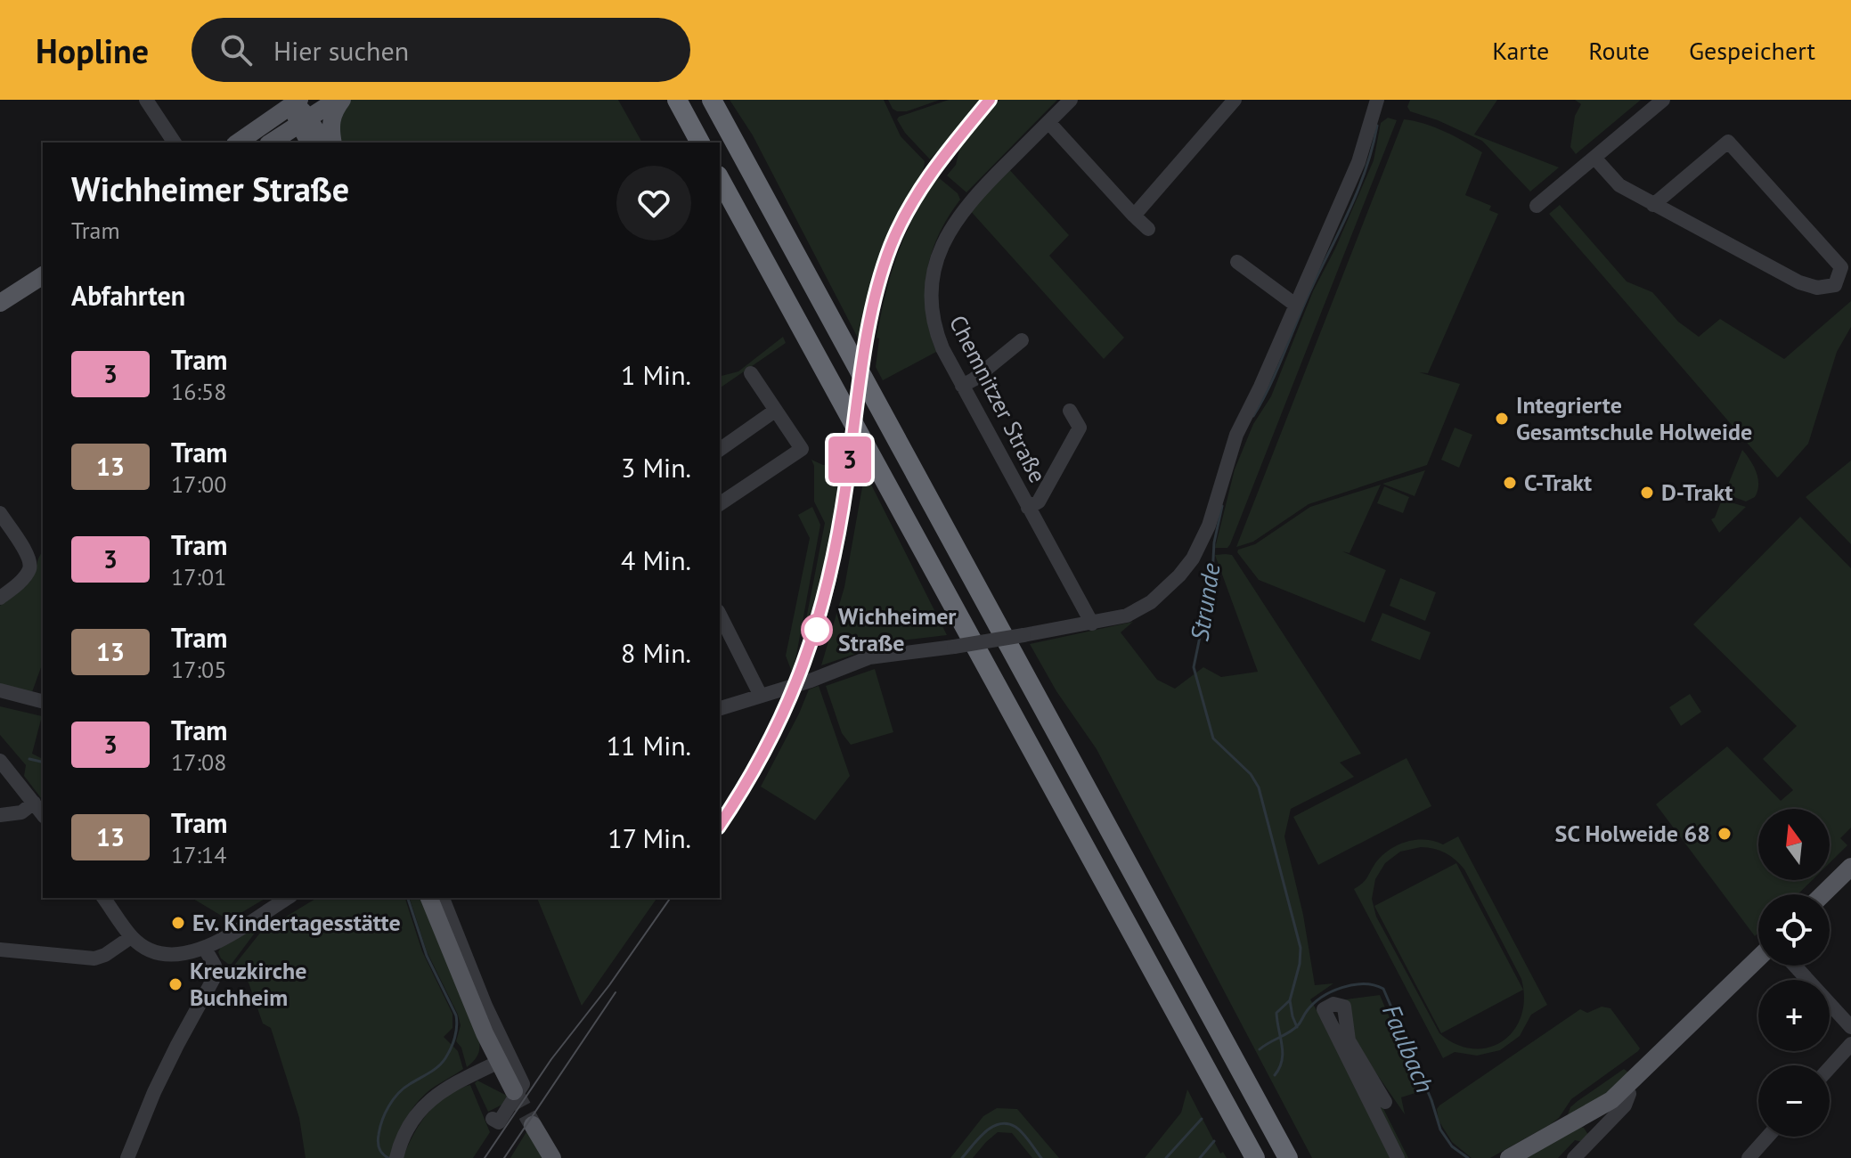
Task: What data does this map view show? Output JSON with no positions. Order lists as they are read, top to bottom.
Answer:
{
  "streets": {
    "street": ["Chemnitzer Straße"]
  },
  "water": ["Strunde", "Faulbach"],
  "places": [
    "Integrierte Gesamtschule Holweide",
    "C-Trakt",
    "D-Trakt",
    "Wichheimer Straße",
    "SC Holweide 68",
    "Ev. Kindertagesstätte",
    "Kreuzkirche Buchheim"
  ],
  "lines": ["tram line 3"],
  "north": "top",
  "page": {
    "header": "Hopline",
    "search": "Hier suchen",
    "nav": ["Karte", "Route", "Gespeichert"],
    "on_map": "3",
    "heading": [
      ["Wichheimer Straße", "Tram"],
      "Abfahrten"
    ],
    "list": [
      {
        "mark": "3",
        "name": "Tram",
        "note": "16:58",
        "value": "1 Min."
      },
      {
        "mark": "13",
        "name": "Tram",
        "note": "17:00",
        "value": "3 Min."
      },
      {
        "mark": "3",
        "name": "Tram",
        "note": "17:01",
        "value": "4 Min."
      },
      {
        "mark": "13",
        "name": "Tram",
        "note": "17:05",
        "value": "8 Min."
      },
      {
        "mark": "3",
        "name": "Tram",
        "note": "17:08",
        "value": "11 Min."
      },
      {
        "mark": "13",
        "name": "Tram",
        "note": "17:14",
        "value": "17 Min."
      }
    ],
    "map_buttons": ["+", "−"]
  }
}
